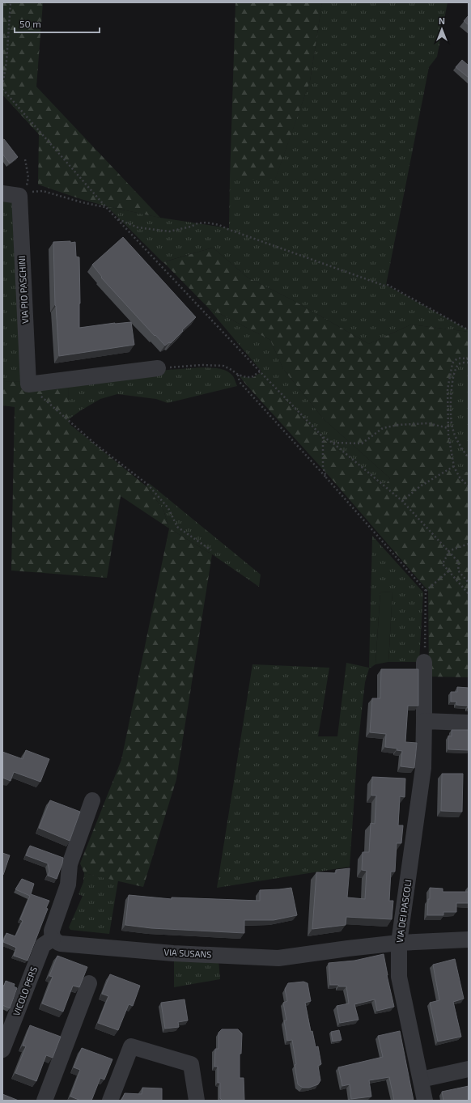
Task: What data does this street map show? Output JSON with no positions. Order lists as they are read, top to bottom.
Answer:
{
  "streets": {
    "street": [
      "VIA PIO PASCHINI",
      "VIA DEI PASCOLI",
      "VIA SUSANS",
      "VICOLO PERS"
    ]
  },
  "crossings": [
    ["VIA DEI PASCOLI", "VIA SUSANS"],
    ["VIA SUSANS", "VICOLO PERS"]
  ],
  "scale_bar": "50 m",
  "north": "top"
}
